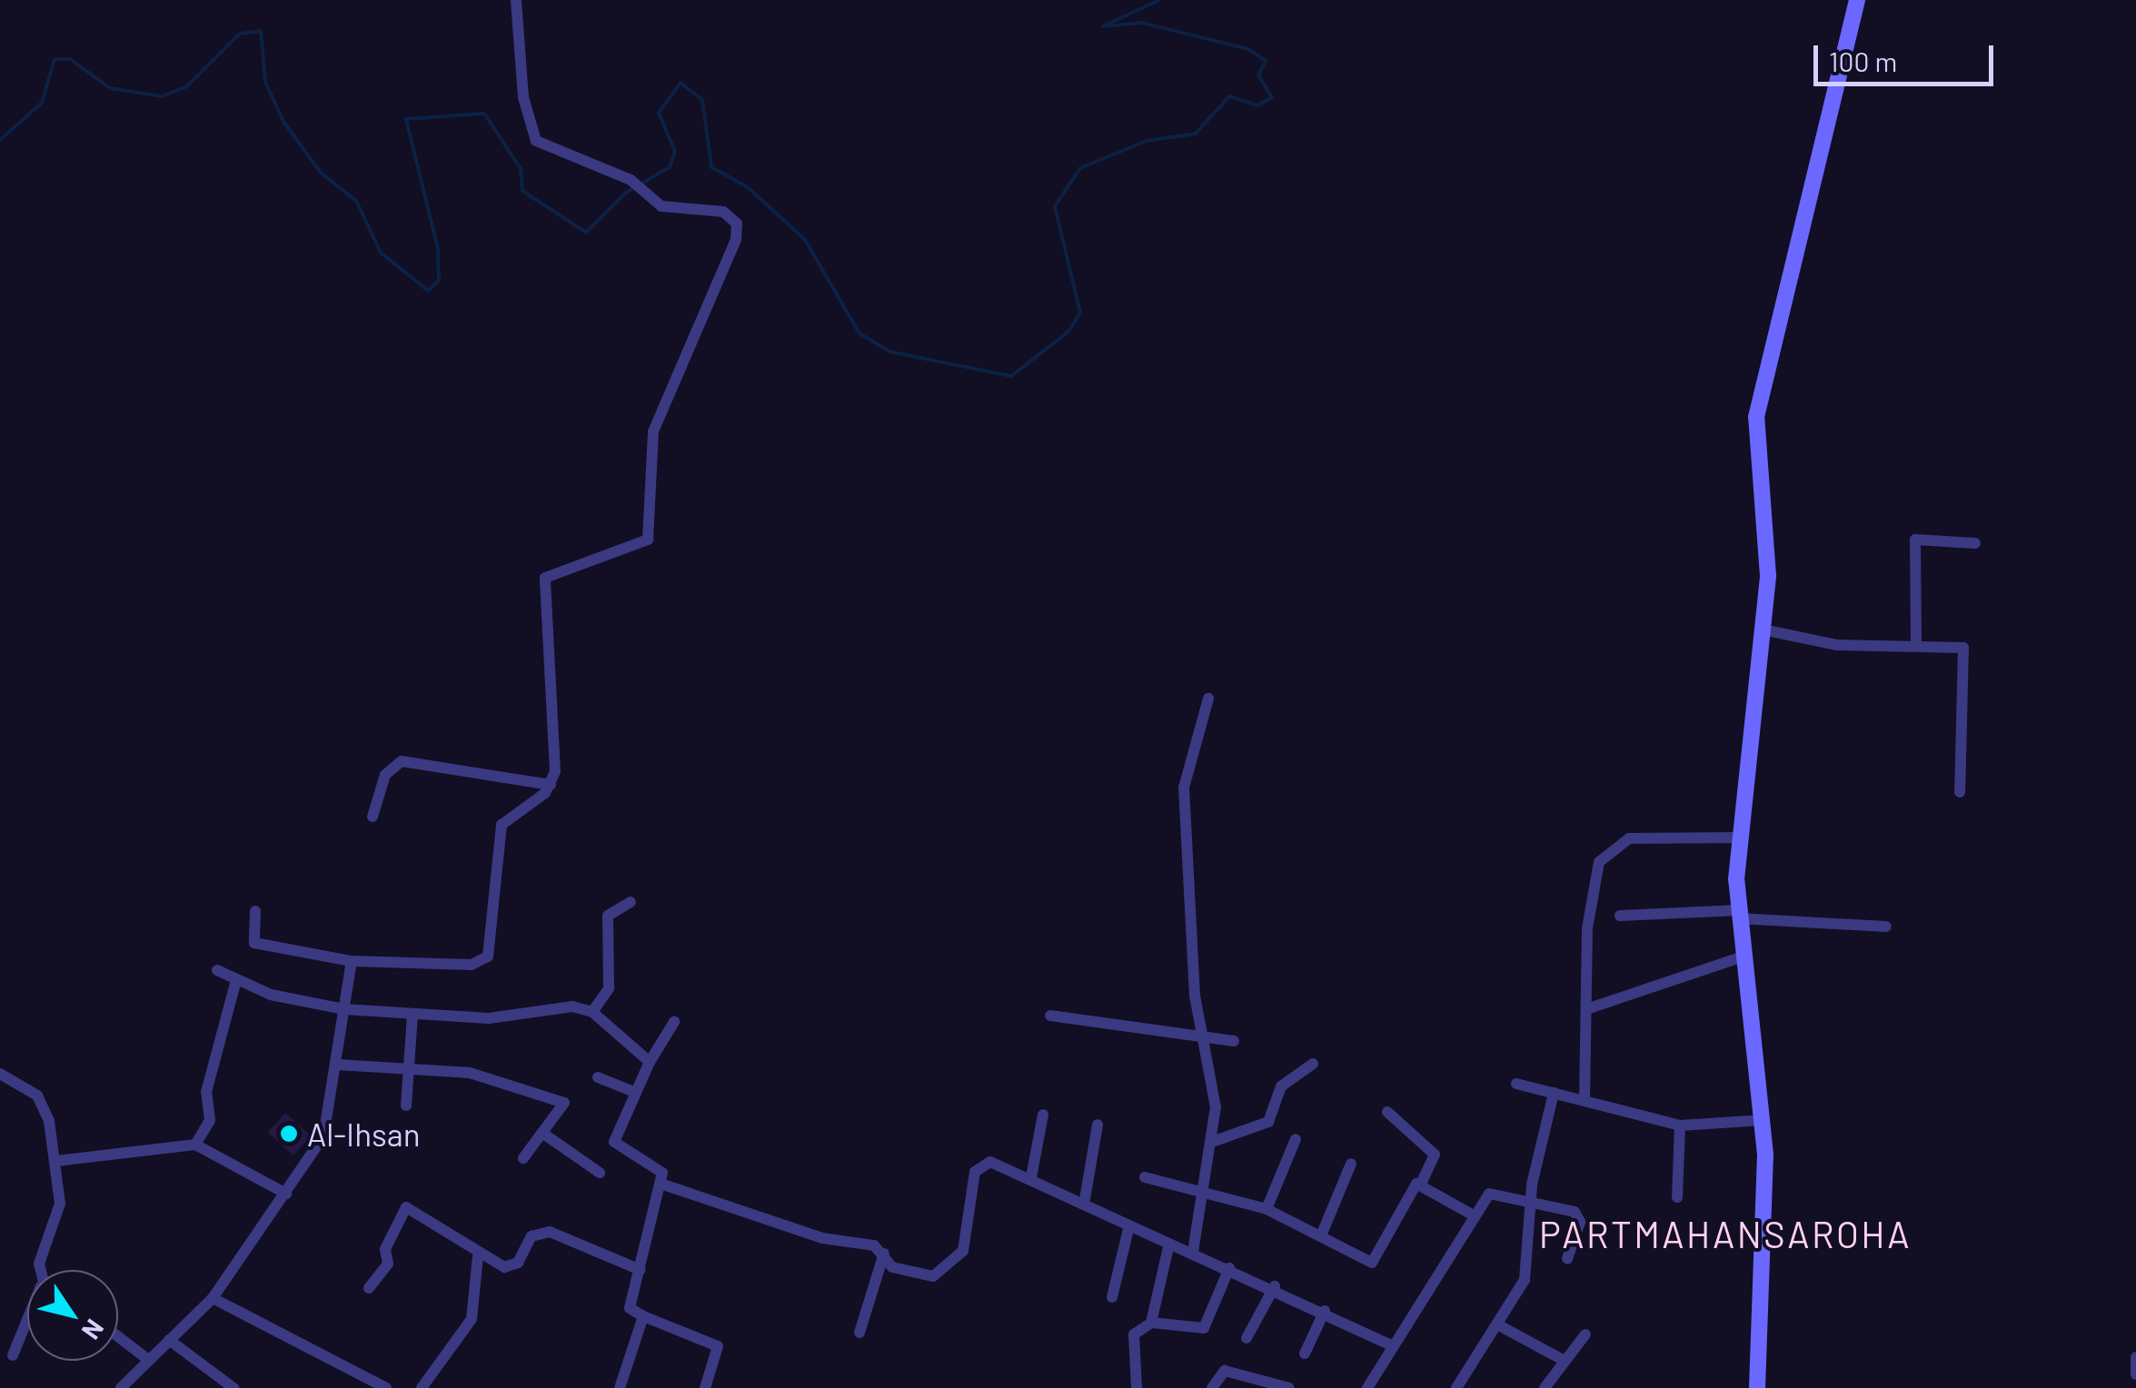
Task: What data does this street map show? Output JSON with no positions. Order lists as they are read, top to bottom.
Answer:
{
  "districts": ["PARTMAHANSAROHA"],
  "places": ["Al-Ihsan"],
  "scale_bar": "100 m",
  "north": "bottom right"
}
